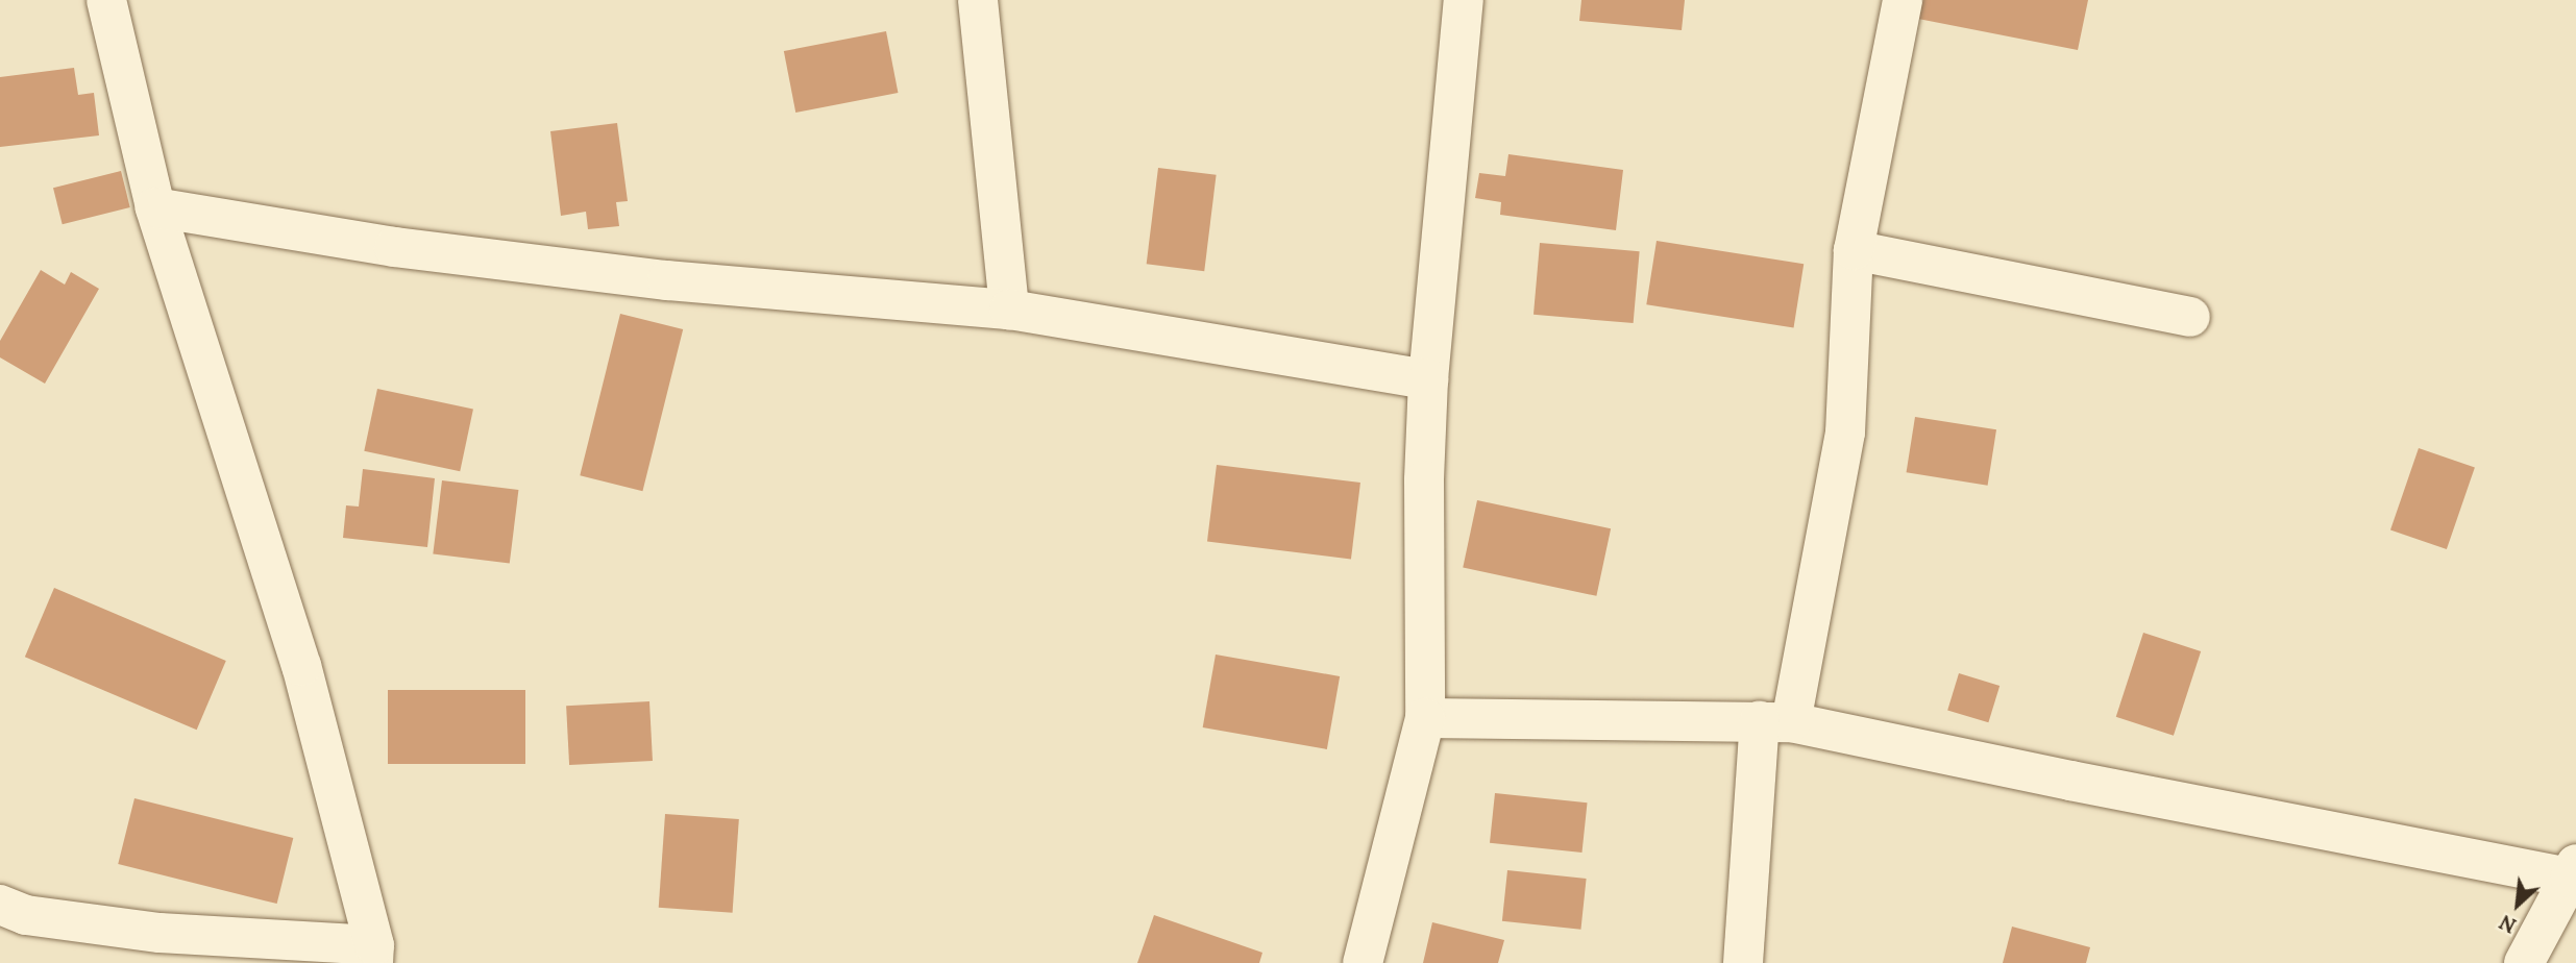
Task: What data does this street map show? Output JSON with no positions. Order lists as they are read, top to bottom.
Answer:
{
  "north": "bottom left"
}
